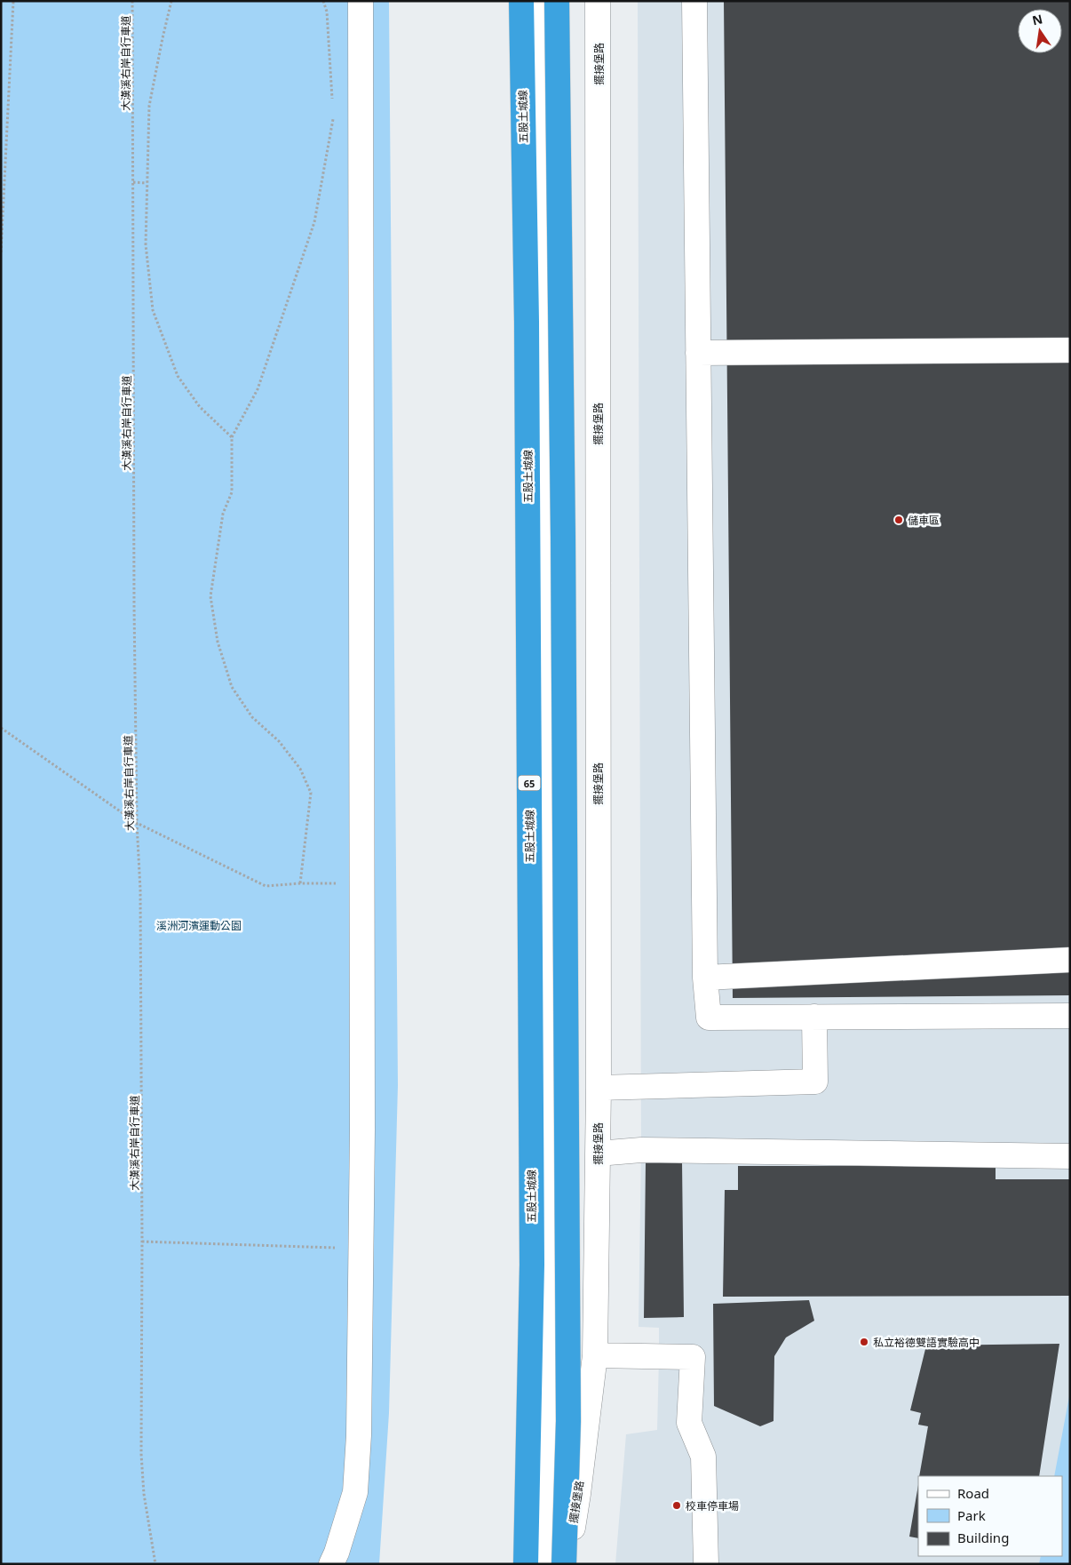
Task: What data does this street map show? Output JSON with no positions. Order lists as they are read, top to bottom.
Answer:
{
  "streets": {
    "highway": ["五股土城線", "65"],
    "street": ["擺接堡路"],
    "path": ["大漢溪右岸自行車道"]
  },
  "parks": ["溪洲河濱運動公園"],
  "places": ["儲車區", "私立裕德雙語實驗高中", "校車停車場"],
  "legend": ["Road", "Park", "Building"],
  "north": "top"
}
